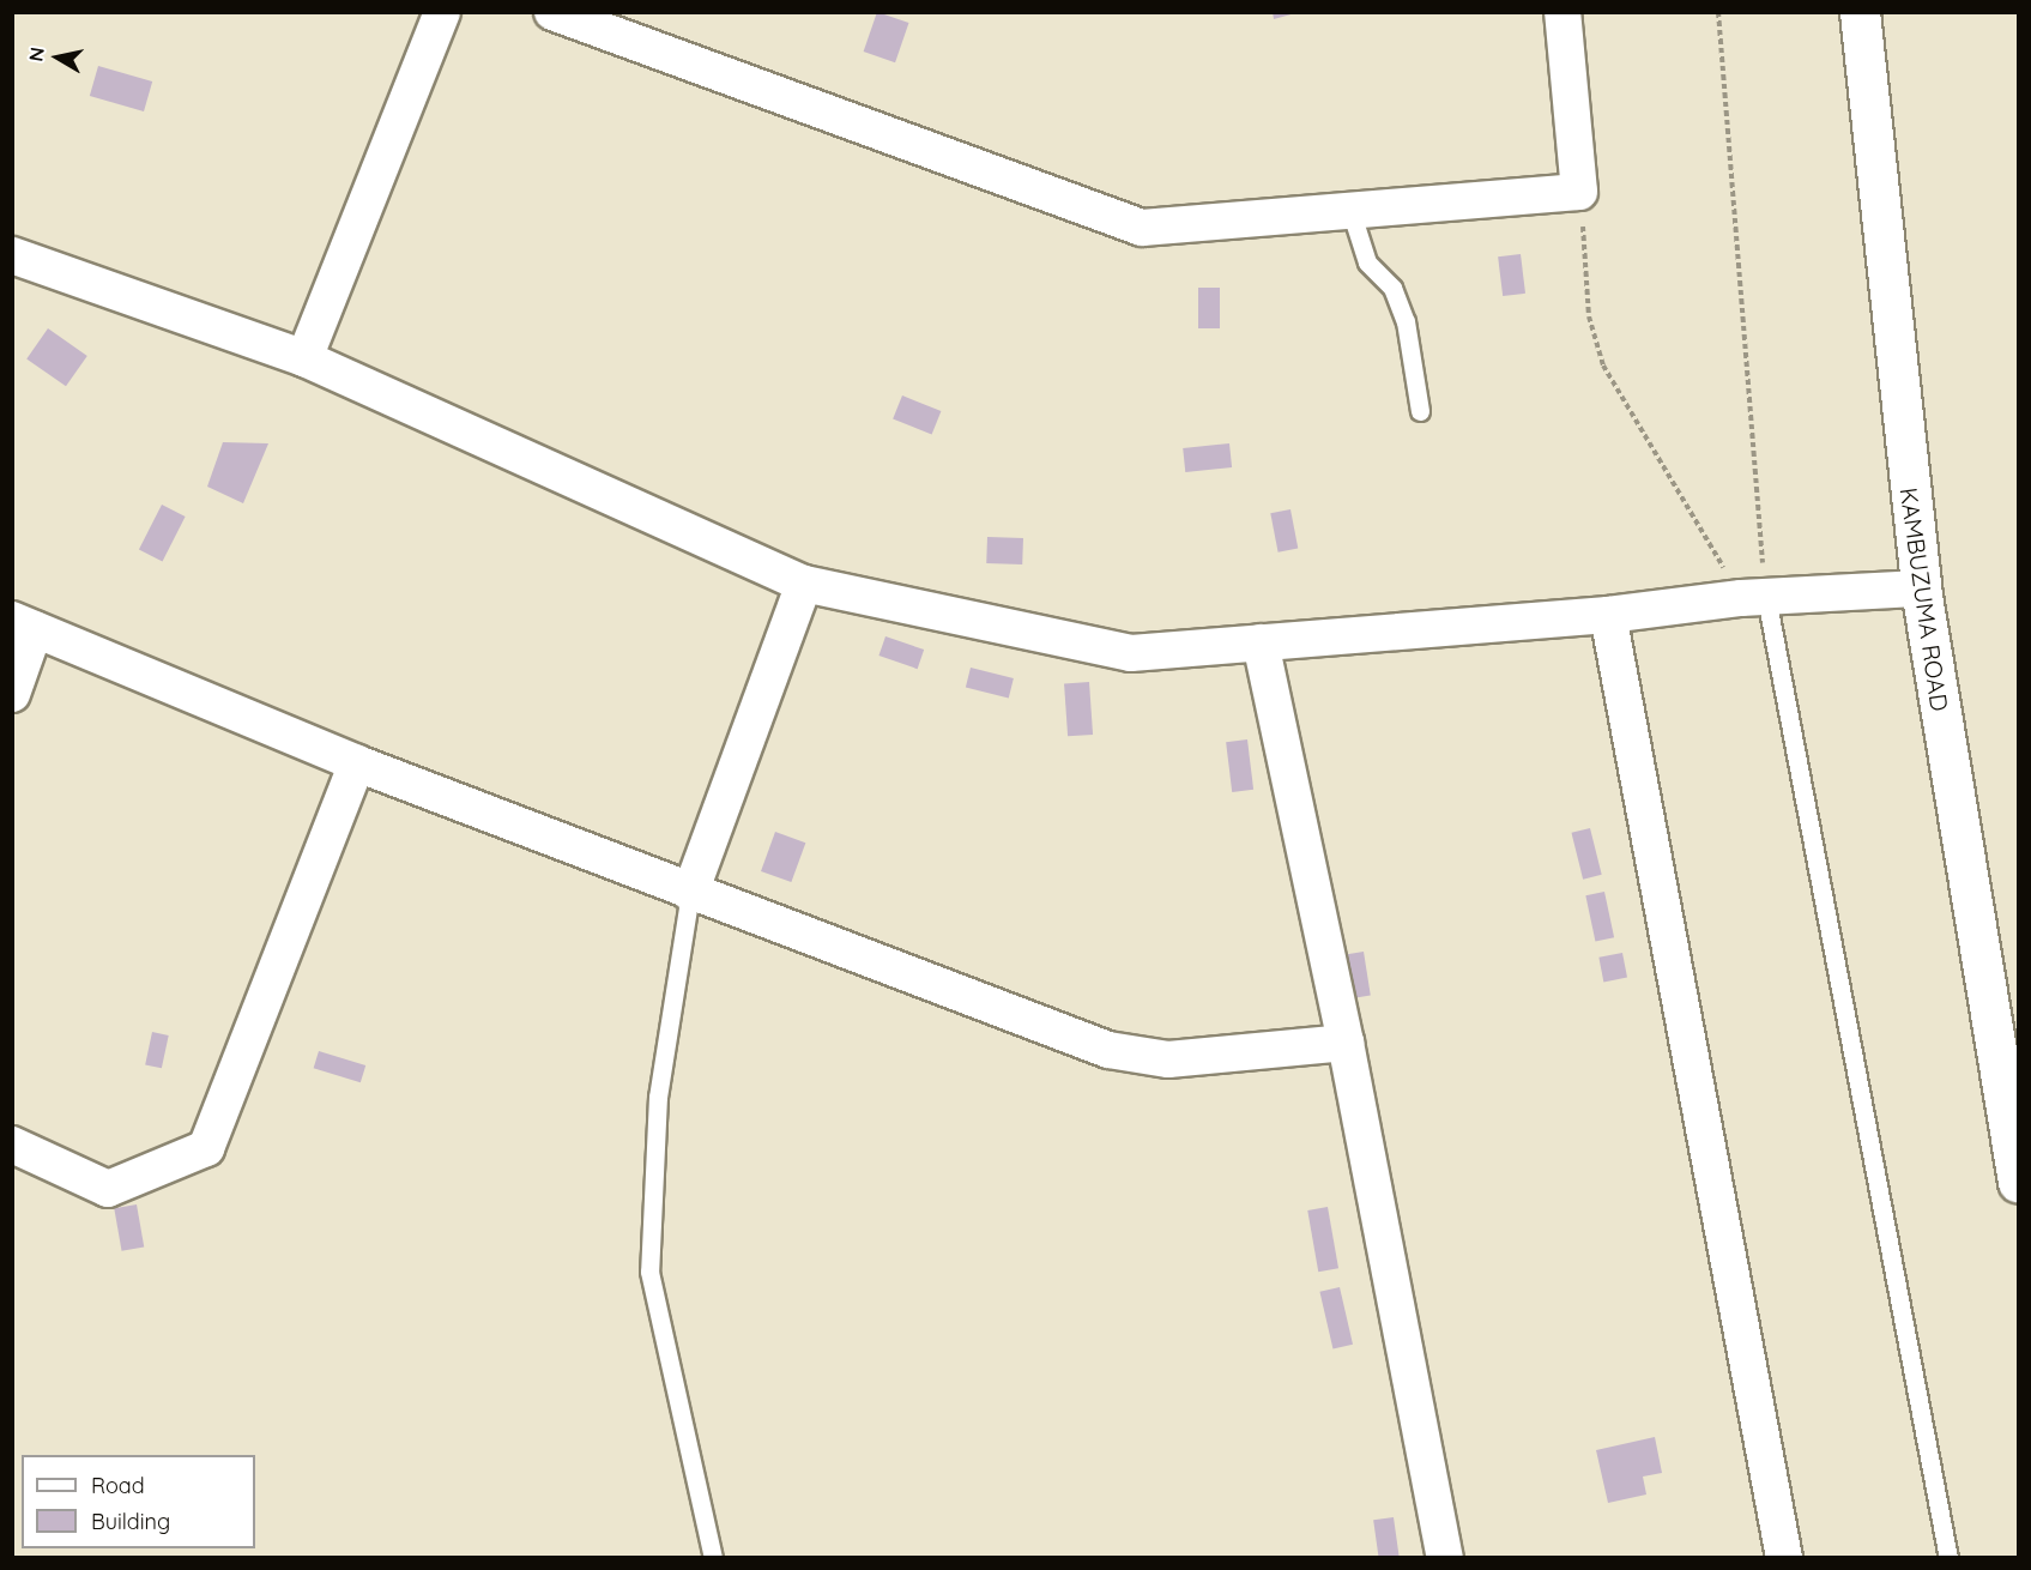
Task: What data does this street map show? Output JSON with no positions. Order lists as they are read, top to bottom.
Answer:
{
  "streets": {
    "main road": ["KAMBUZUMA ROAD"]
  },
  "legend": ["Road", "Building"],
  "north": "left"
}
